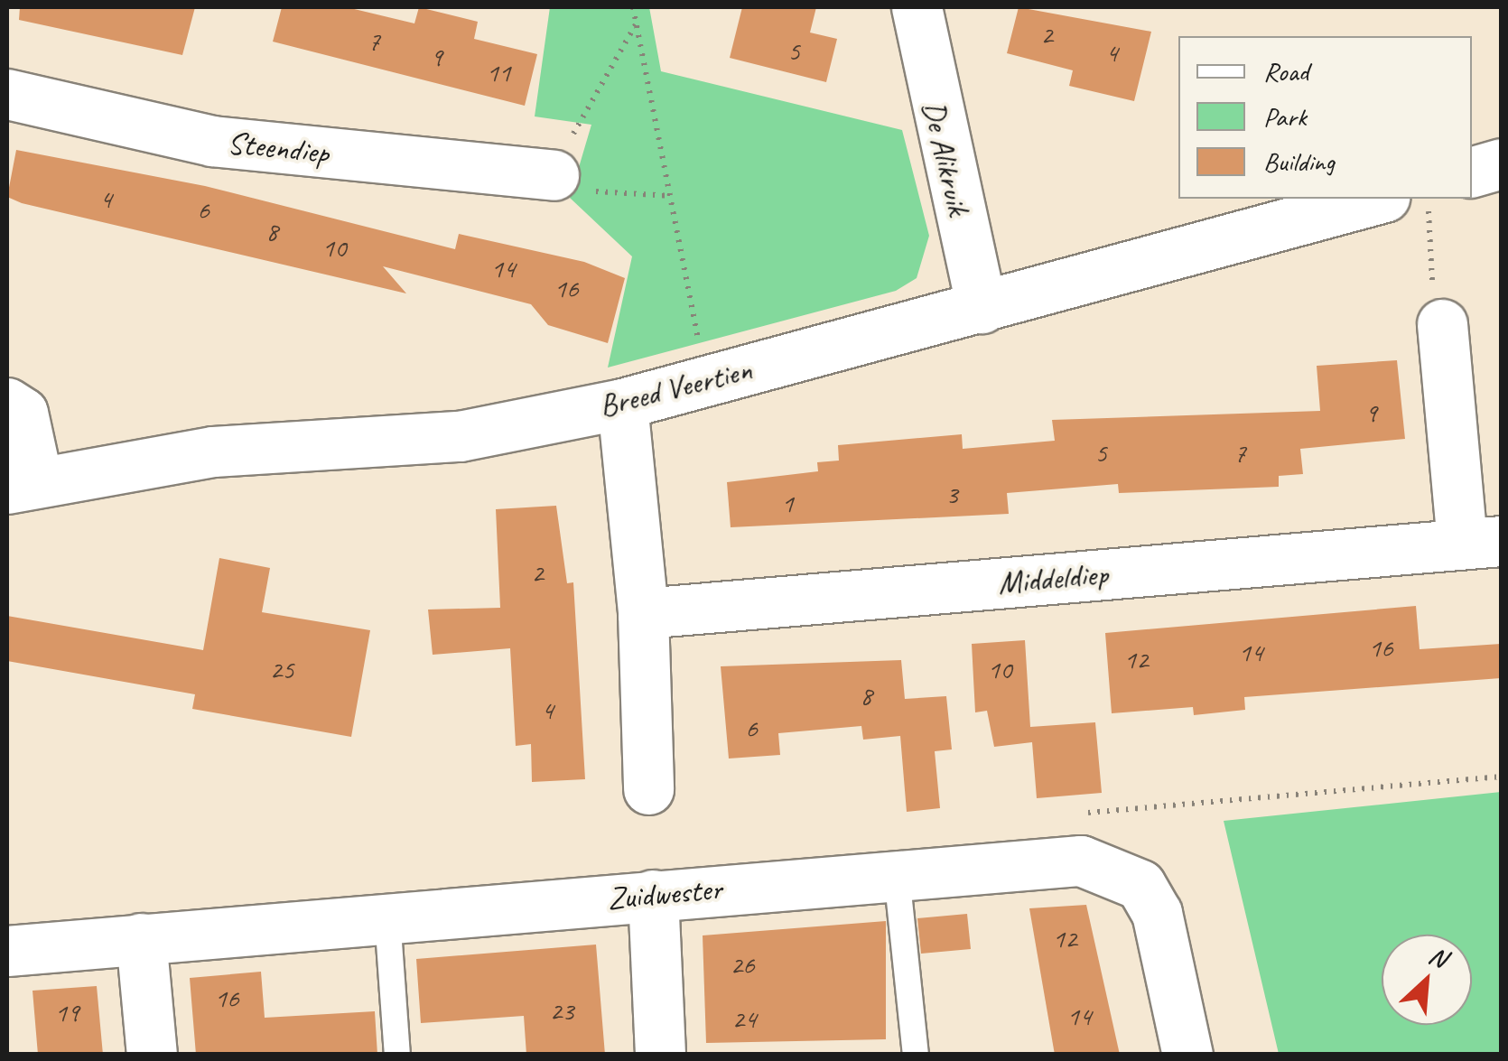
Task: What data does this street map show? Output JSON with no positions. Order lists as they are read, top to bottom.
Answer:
{
  "streets": {
    "street": [
      "Steendiep",
      "De Alikruik",
      "Breed Veertien",
      "Middeldiep",
      "Zuidwester"
    ]
  },
  "crossings": [
    ["De Alikruik", "Breed Veertien"]
  ],
  "house_numbers": [
    "2",
    "7",
    "5",
    "4",
    "9",
    "11",
    "4",
    "6",
    "8",
    "10",
    "14",
    "16",
    "9",
    "5",
    "7",
    "3",
    "1",
    "2",
    "16",
    "14",
    "12",
    "25",
    "10",
    "8",
    "4",
    "6",
    "12",
    "26",
    "16",
    "23",
    "19",
    "14",
    "24"
  ],
  "legend": ["Road", "Park", "Building"],
  "north": "top right"
}
